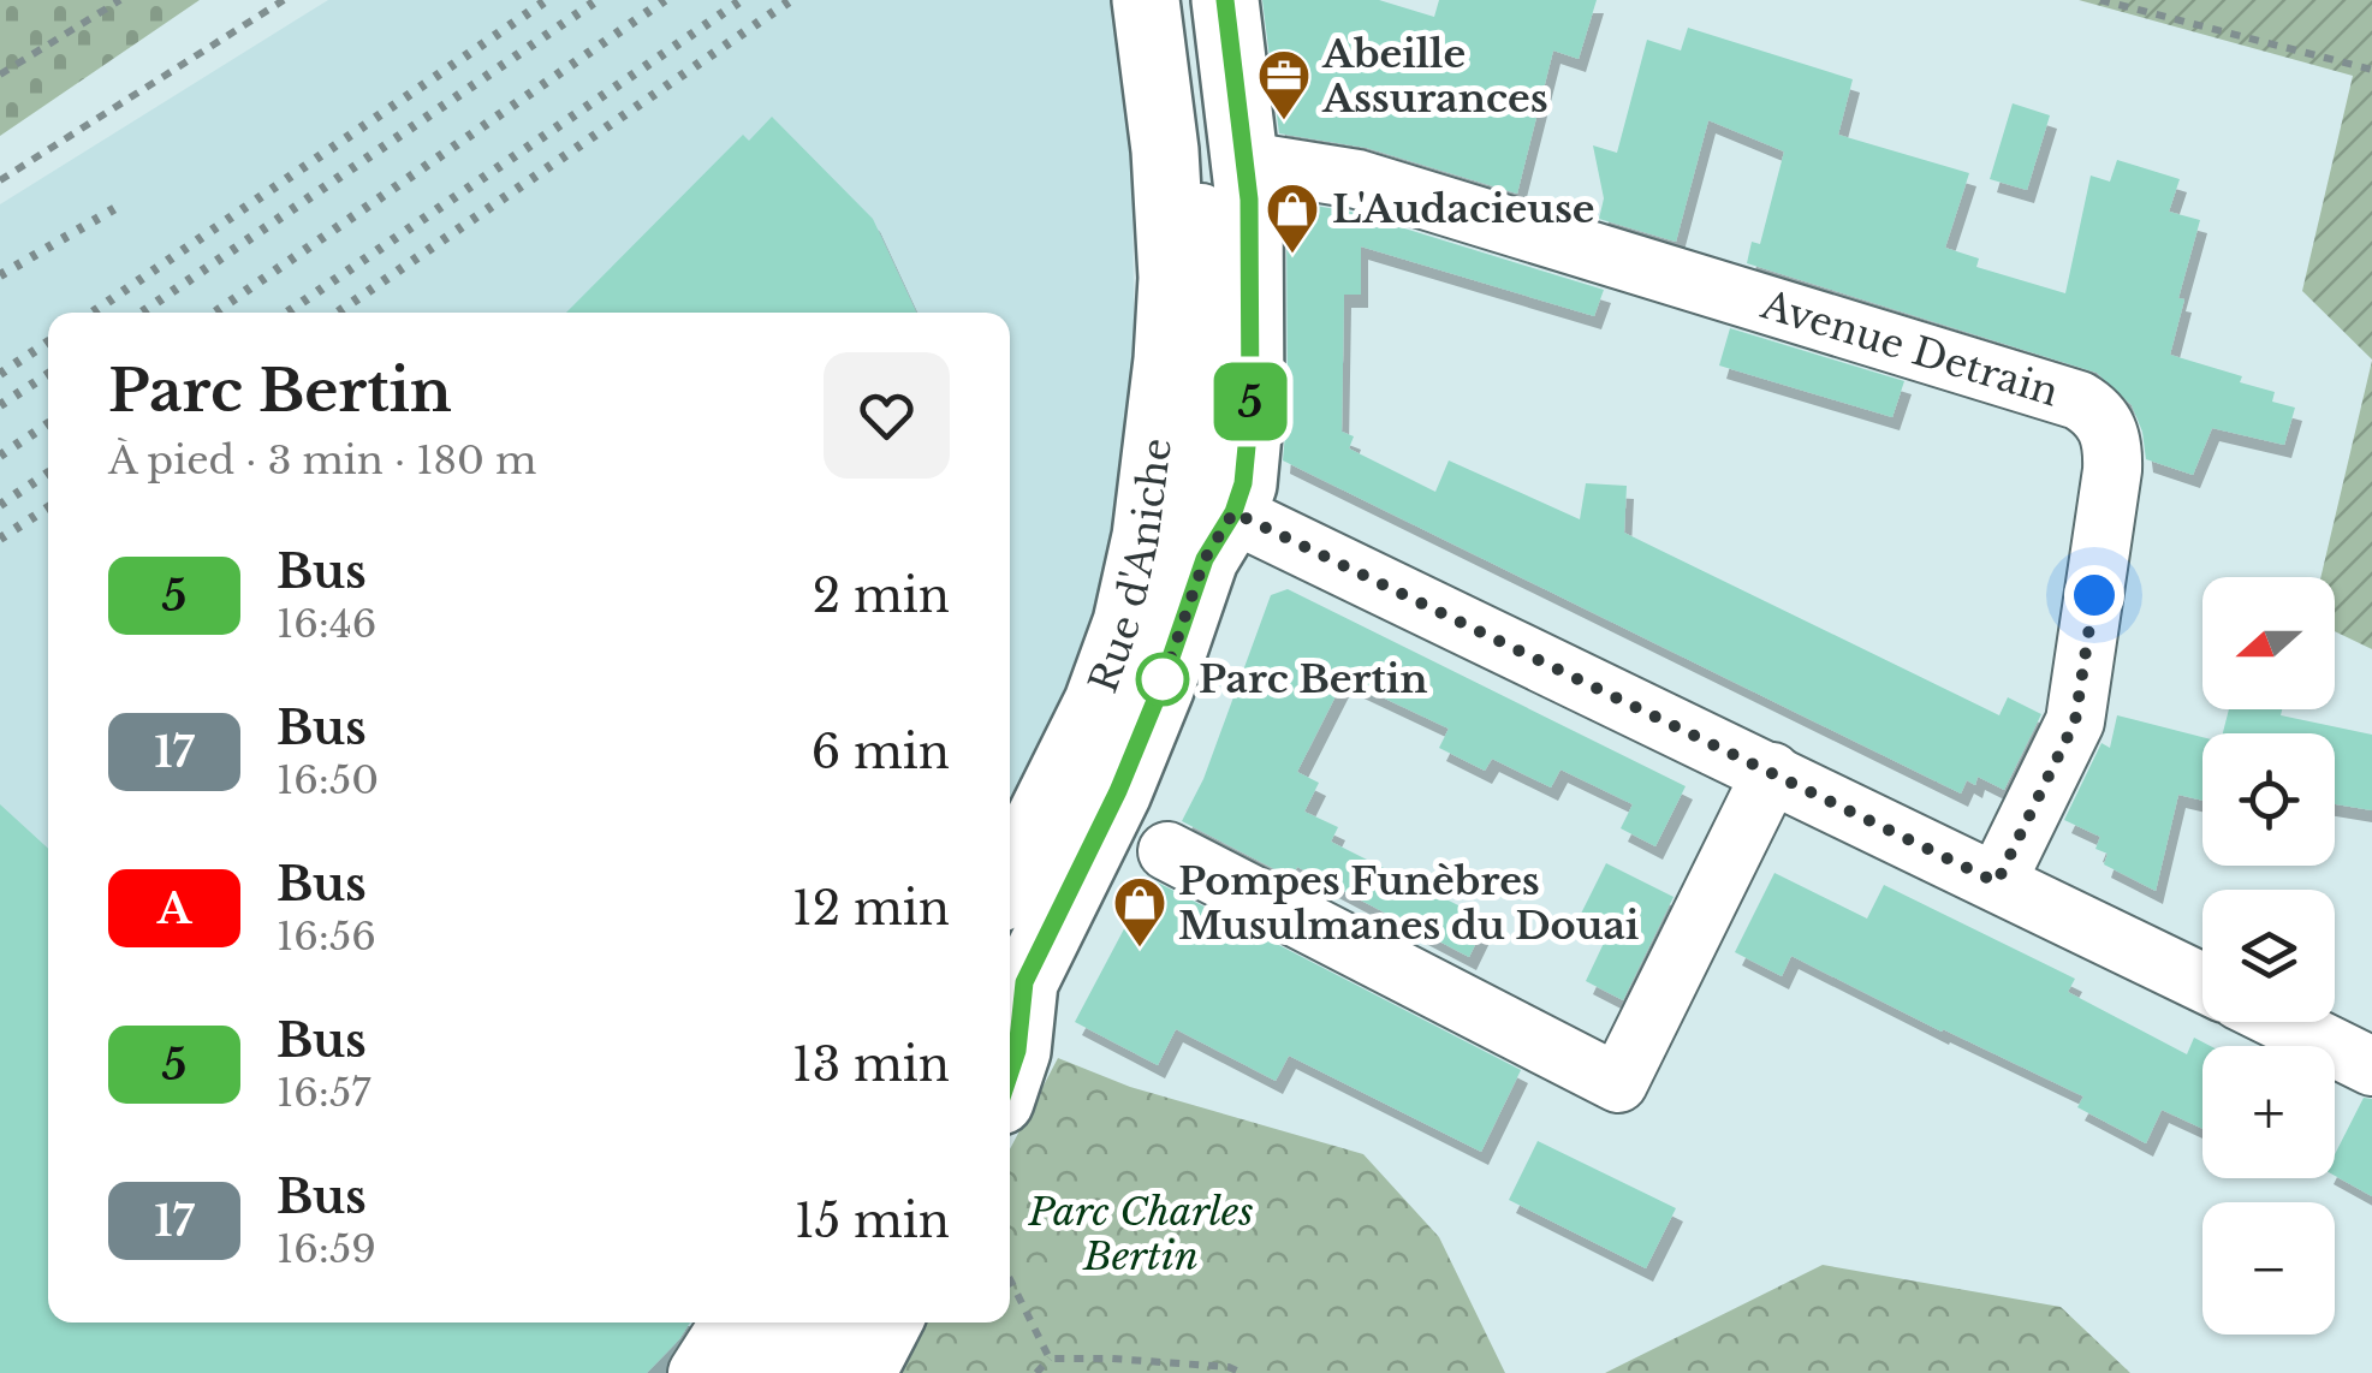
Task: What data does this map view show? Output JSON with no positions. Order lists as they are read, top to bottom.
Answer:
{
  "streets": {
    "main road": ["Rue d'Aniche"],
    "street": ["Avenue Detrain"]
  },
  "crossings": [
    ["Avenue Detrain", "Rue d'Aniche"]
  ],
  "parks": ["Parc Charles Bertin"],
  "places": {
    "office": ["Abeille Assurances"],
    "shop": ["L'Audacieuse", "Pompes Funèbres Musulmanes du Douai"],
    "other": ["Parc Bertin"]
  },
  "lines": ["bus line 5"],
  "north": "left",
  "page": {
    "on_map": "5",
    "heading": ["Parc Bertin", "À pied · 3 min · 180 m"],
    "list": [
      {
        "mark": "5",
        "name": "Bus",
        "note": "16:46",
        "value": "2 min"
      },
      {
        "mark": "17",
        "name": "Bus",
        "note": "16:50",
        "value": "6 min"
      },
      {
        "mark": "A",
        "name": "Bus",
        "note": "16:56",
        "value": "12 min"
      },
      {
        "mark": "5",
        "name": "Bus",
        "note": "16:57",
        "value": "13 min"
      },
      {
        "mark": "17",
        "name": "Bus",
        "note": "16:59",
        "value": "15 min"
      }
    ],
    "map_buttons": ["+", "−"]
  }
}
